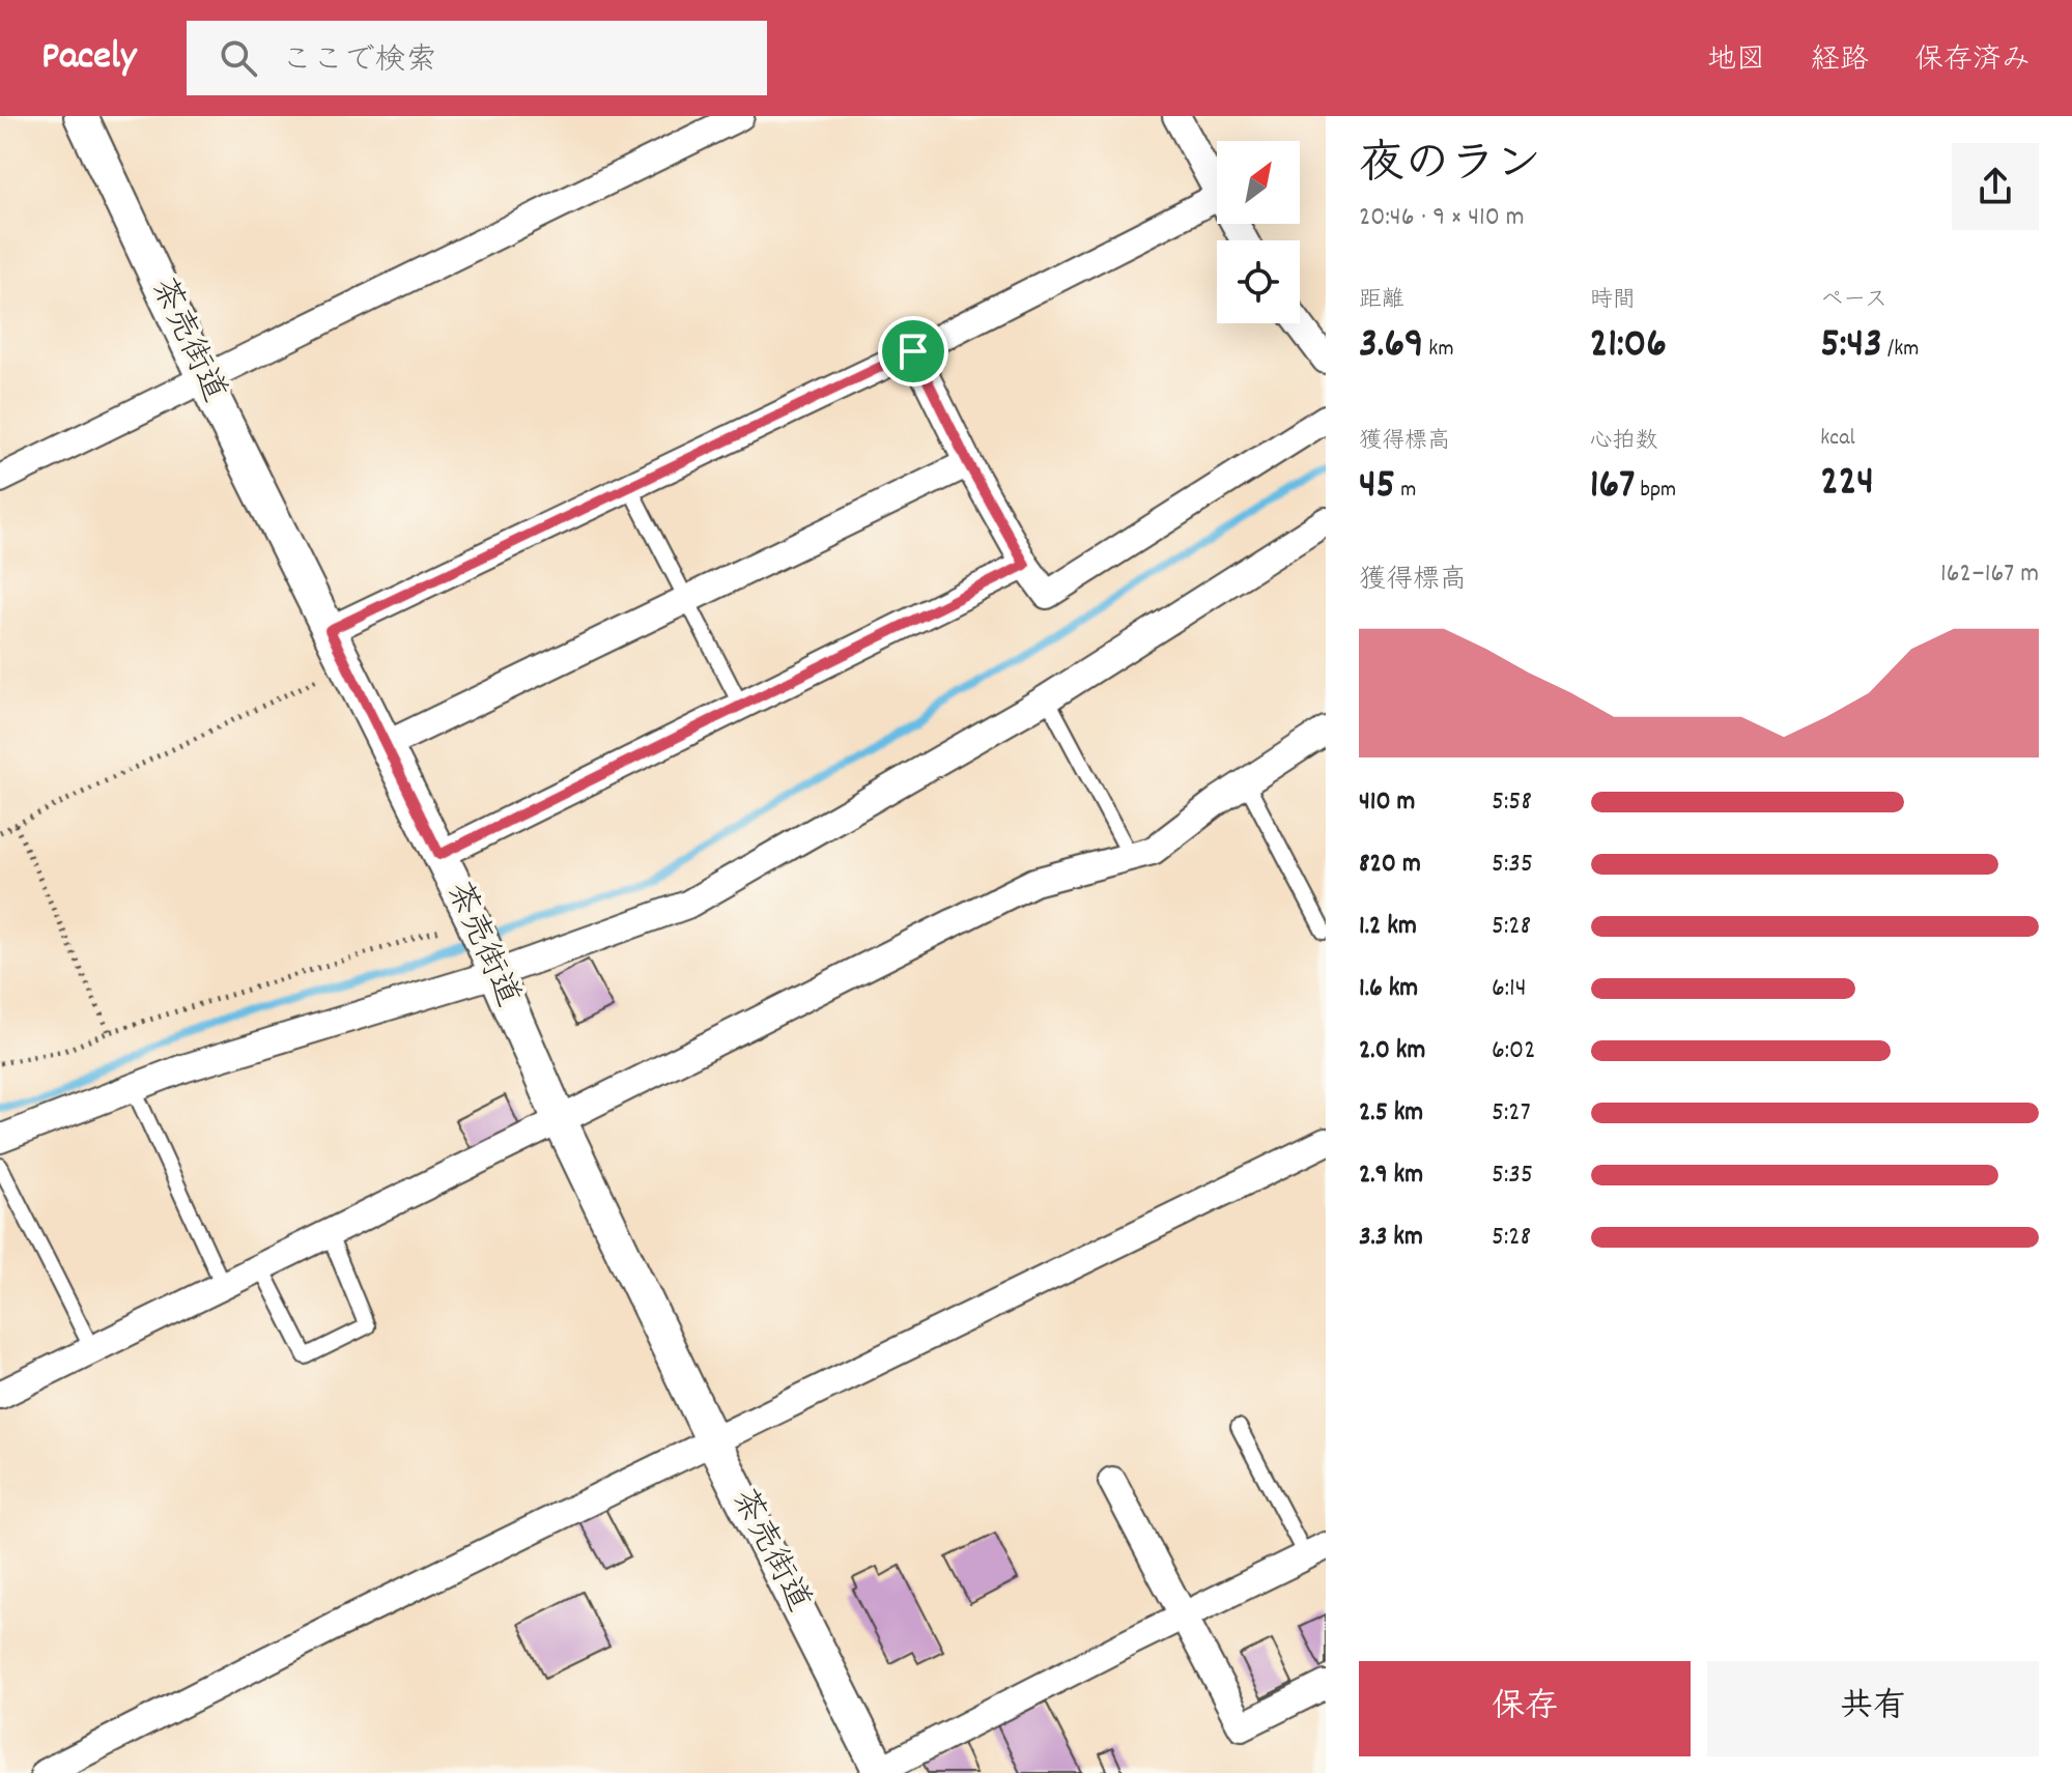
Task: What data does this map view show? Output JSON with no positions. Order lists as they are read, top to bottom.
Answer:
{
  "streets": {
    "street": ["茶売街道"]
  },
  "north": "top right",
  "page": {
    "header": "Pacely",
    "search": "ここで検索",
    "nav": ["地図", "経路", "保存済み"],
    "heading": ["夜のラン", "20:46 · 9 × 410 m"],
    "stats": [
      ["距離", "3.69 km"],
      ["時間", "21:06"],
      ["ペース", "5:43 /km"],
      ["獲得標高", "45 m"],
      ["心拍数", "167 bpm"],
      ["kcal", "224"]
    ],
    "chart": ["獲得標高", "162–167 m"],
    "list": [
      {
        "name": "410 m",
        "note": "5:58"
      },
      {
        "name": "820 m",
        "note": "5:35"
      },
      {
        "name": "1.2 km",
        "note": "5:28"
      },
      {
        "name": "1.6 km",
        "note": "6:14"
      },
      {
        "name": "2.0 km",
        "note": "6:02"
      },
      {
        "name": "2.5 km",
        "note": "5:27"
      },
      {
        "name": "2.9 km",
        "note": "5:35"
      },
      {
        "name": "3.3 km",
        "note": "5:28"
      }
    ],
    "buttons": ["保存", "共有"]
  }
}
